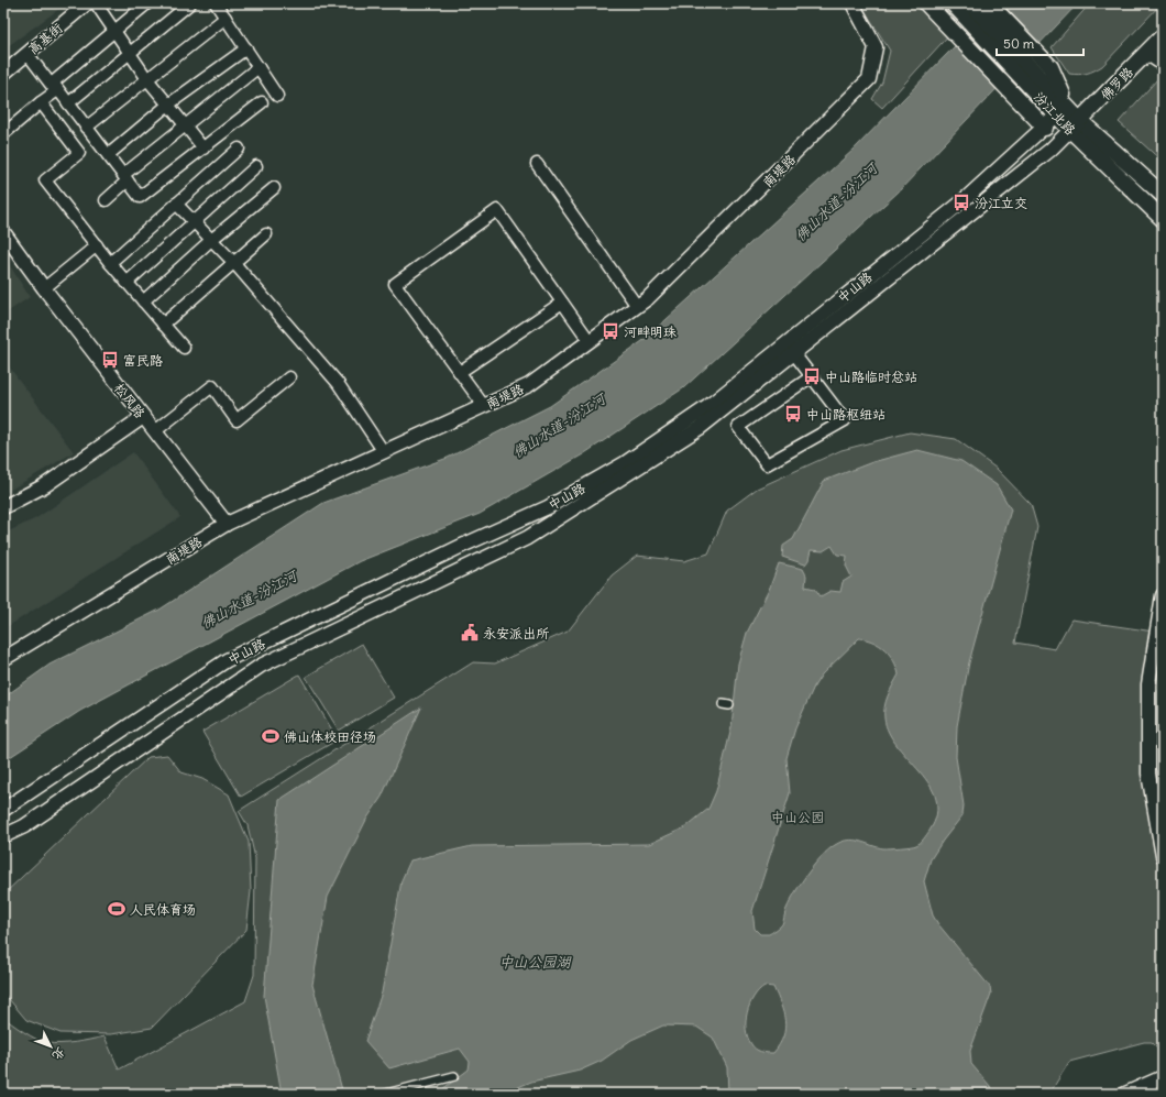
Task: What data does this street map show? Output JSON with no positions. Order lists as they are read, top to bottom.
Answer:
{
  "streets": {
    "main road": ["佛罗路", "汾江北路"],
    "street": [
      "高基街",
      "南堤路",
      "中山路",
      "松风路"
    ]
  },
  "crossings": [
    ["佛罗路", "汾江北路"],
    ["佛罗路", "中山路"],
    ["汾江北路", "中山路"],
    ["南堤路", "松风路"]
  ],
  "water": ["佛山水道-汾江河", "中山公园湖"],
  "parks": ["中山公园"],
  "places": {
    "bus stop": [
      "汾江立交",
      "河畔明珠",
      "富民路",
      "中山路临时总站",
      "中山路枢纽站"
    ],
    "public building": ["永安派出所"],
    "sports": ["佛山体校田径场", "人民体育场"]
  },
  "scale_bar": "50 m",
  "north": "bottom right"
}
